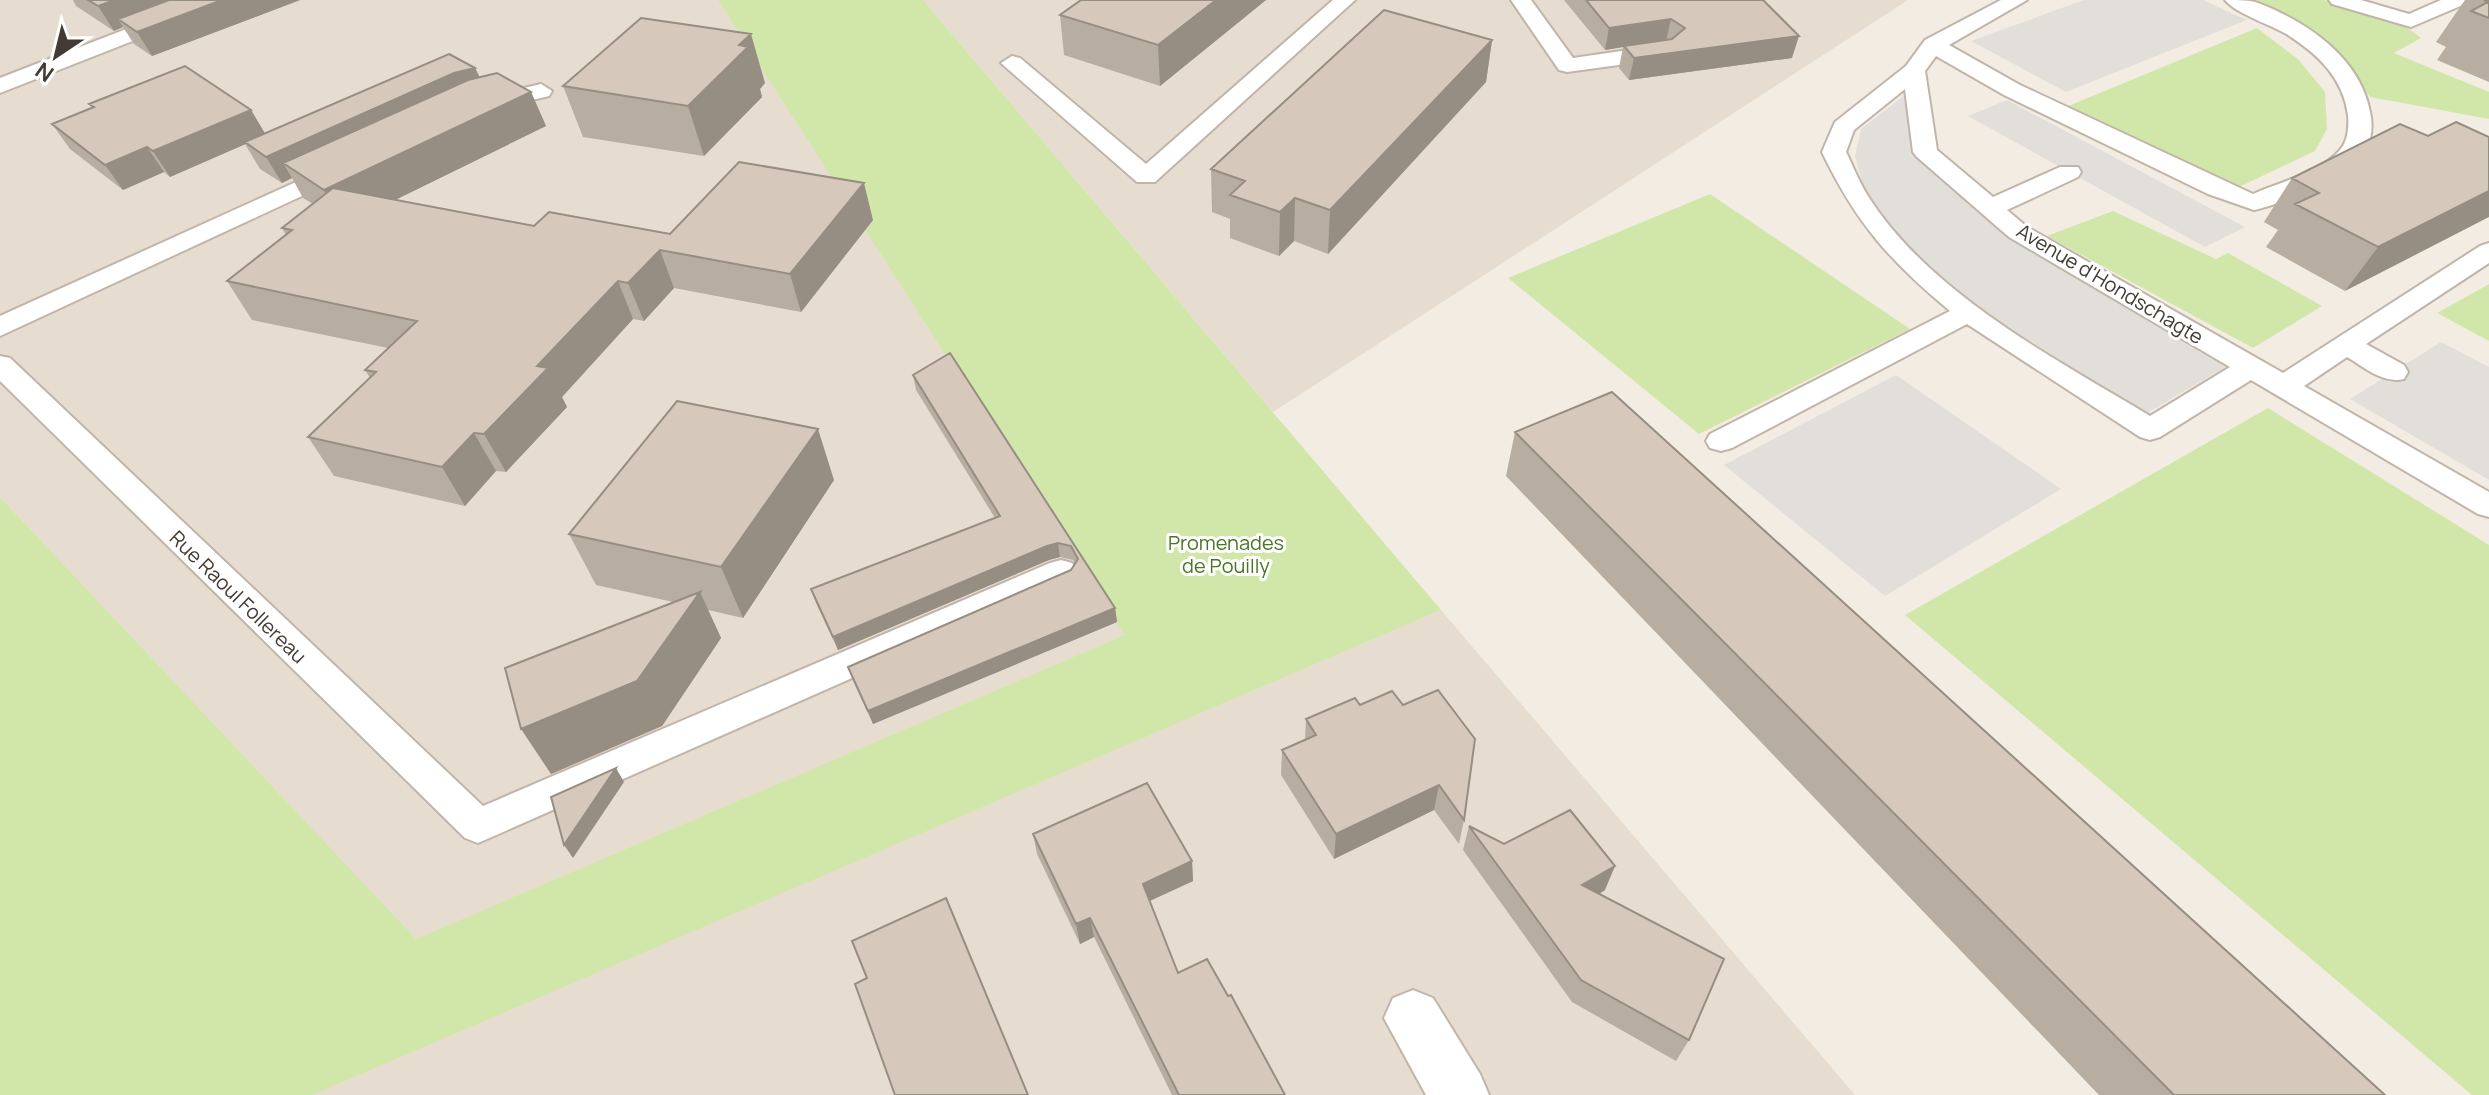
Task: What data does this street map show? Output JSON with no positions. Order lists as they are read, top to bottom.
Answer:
{
  "streets": {
    "lane": ["Avenue d'Hondschagte", "Rue Raoul Follereau"]
  },
  "parks": ["Promenades de Pouilly"],
  "north": "bottom left"
}
